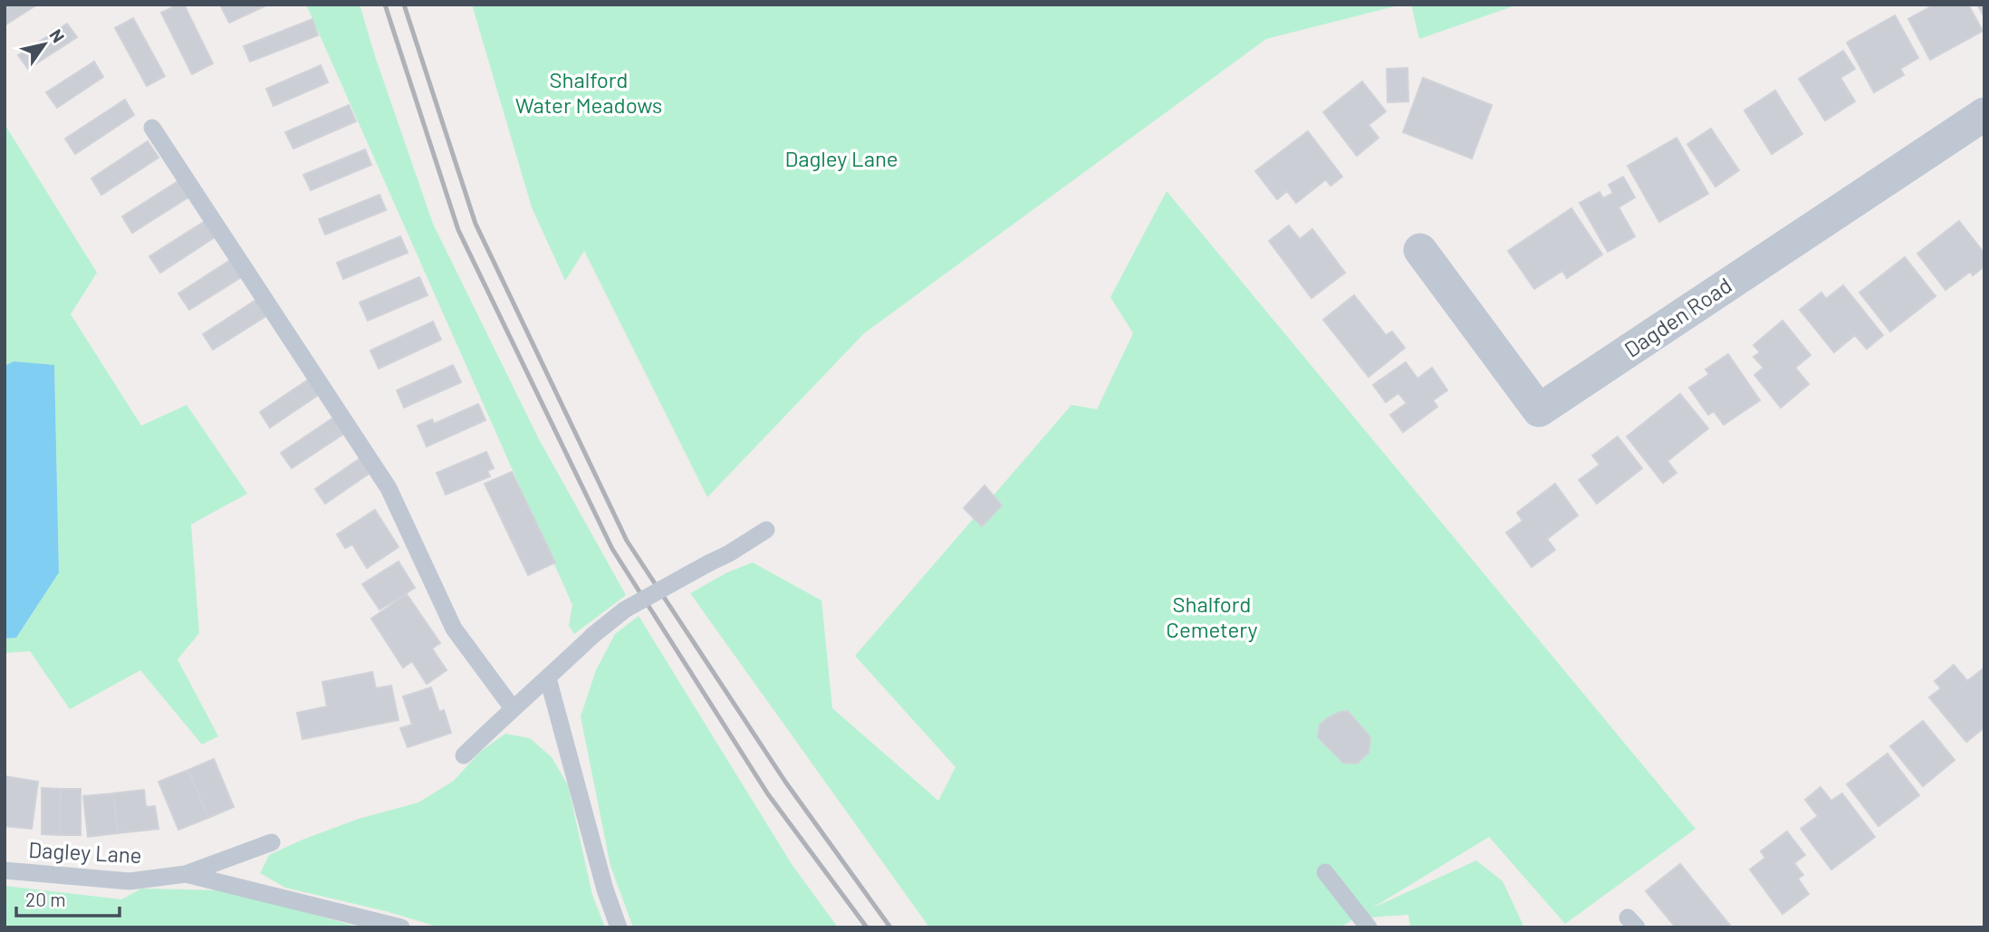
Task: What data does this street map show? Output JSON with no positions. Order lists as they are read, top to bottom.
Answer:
{
  "streets": {
    "street": ["Dagden Road"],
    "lane": ["Dagley Lane"]
  },
  "parks": ["Shalford Water Meadows", "Dagley Lane", "Shalford Cemetery"],
  "scale_bar": "20 m",
  "north": "top right"
}
